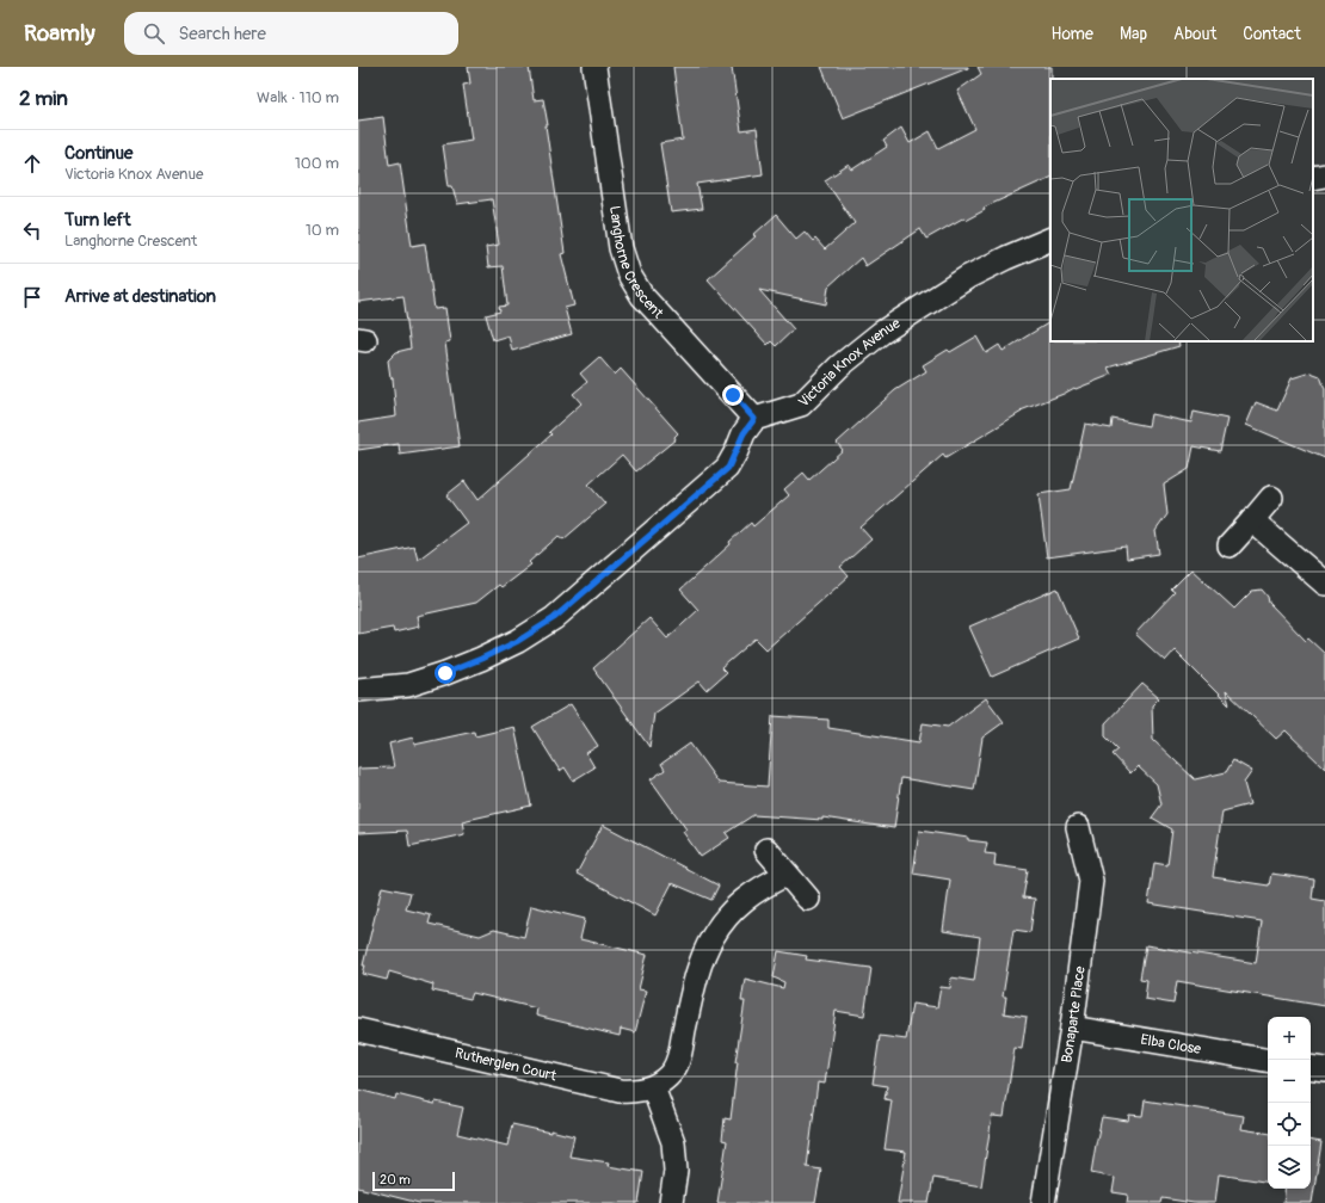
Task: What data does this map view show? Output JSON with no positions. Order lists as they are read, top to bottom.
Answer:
{
  "streets": {
    "street": [
      "Langhorne Crescent",
      "Victoria Knox Avenue",
      "Bonaparte Place",
      "Elba Close",
      "Rutherglen Court"
    ]
  },
  "crossings": [
    ["Langhorne Crescent", "Victoria Knox Avenue"],
    ["Bonaparte Place", "Elba Close"]
  ],
  "scale_bar": "20 m",
  "page": {
    "header": "Roamly",
    "search": "Search here",
    "nav": [
      "Home",
      "Map",
      "About",
      "Contact"
    ],
    "heading": ["2 min", "Walk · 110 m"],
    "list": [
      ["Continue", "Victoria Knox Avenue", "100 m"],
      ["Turn left", "Langhorne Crescent", "10 m"],
      "Arrive at destination"
    ],
    "map_buttons": ["+", "−"],
    "scale": "20 m"
  }
}
